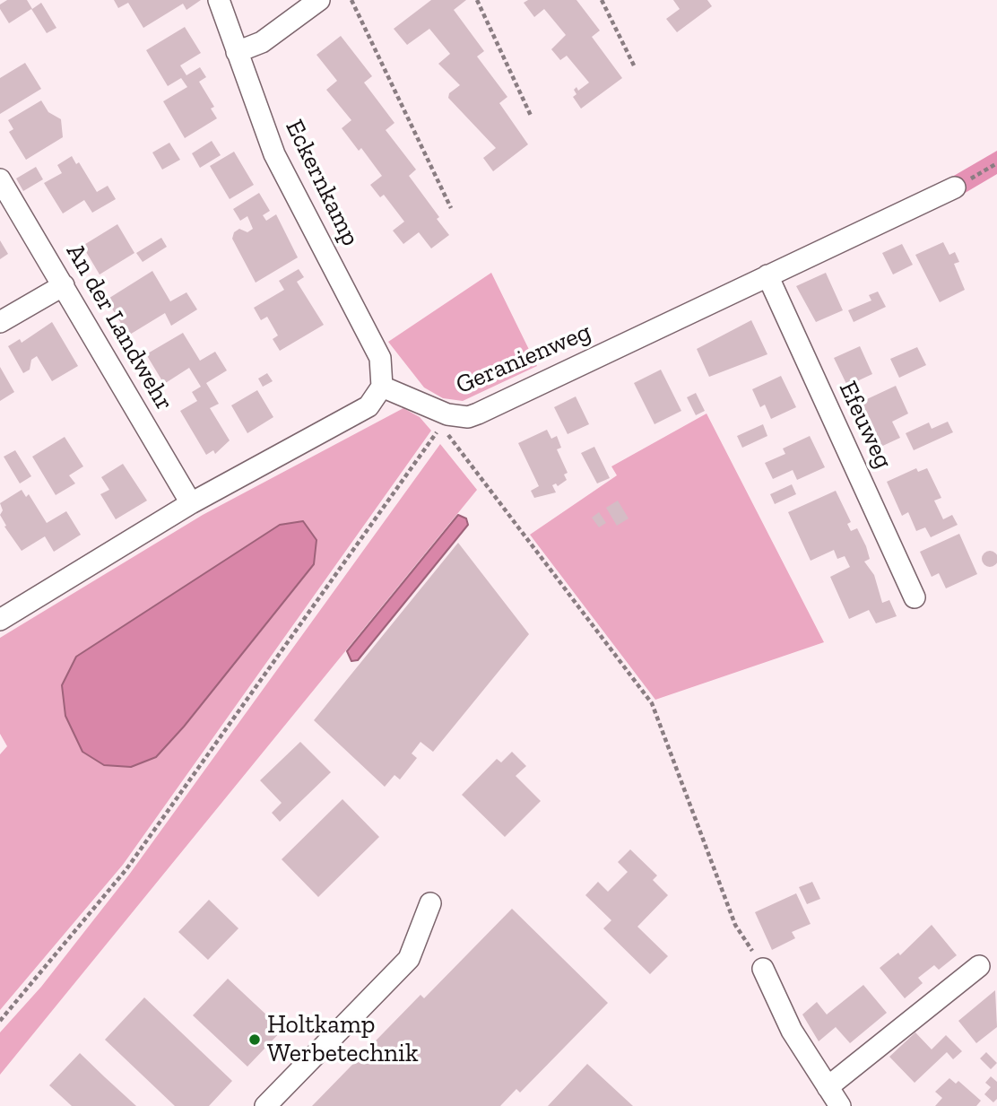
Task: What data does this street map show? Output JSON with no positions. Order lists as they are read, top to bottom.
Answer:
{
  "streets": {
    "street": [
      "Eckernkamp",
      "An der Landwehr",
      "Geranienweg",
      "Efeuweg"
    ]
  },
  "crossings": [
    ["Eckernkamp", "Geranienweg"],
    ["Geranienweg", "Efeuweg"]
  ],
  "places": ["Holtkamp Werbetechnik"]
}
